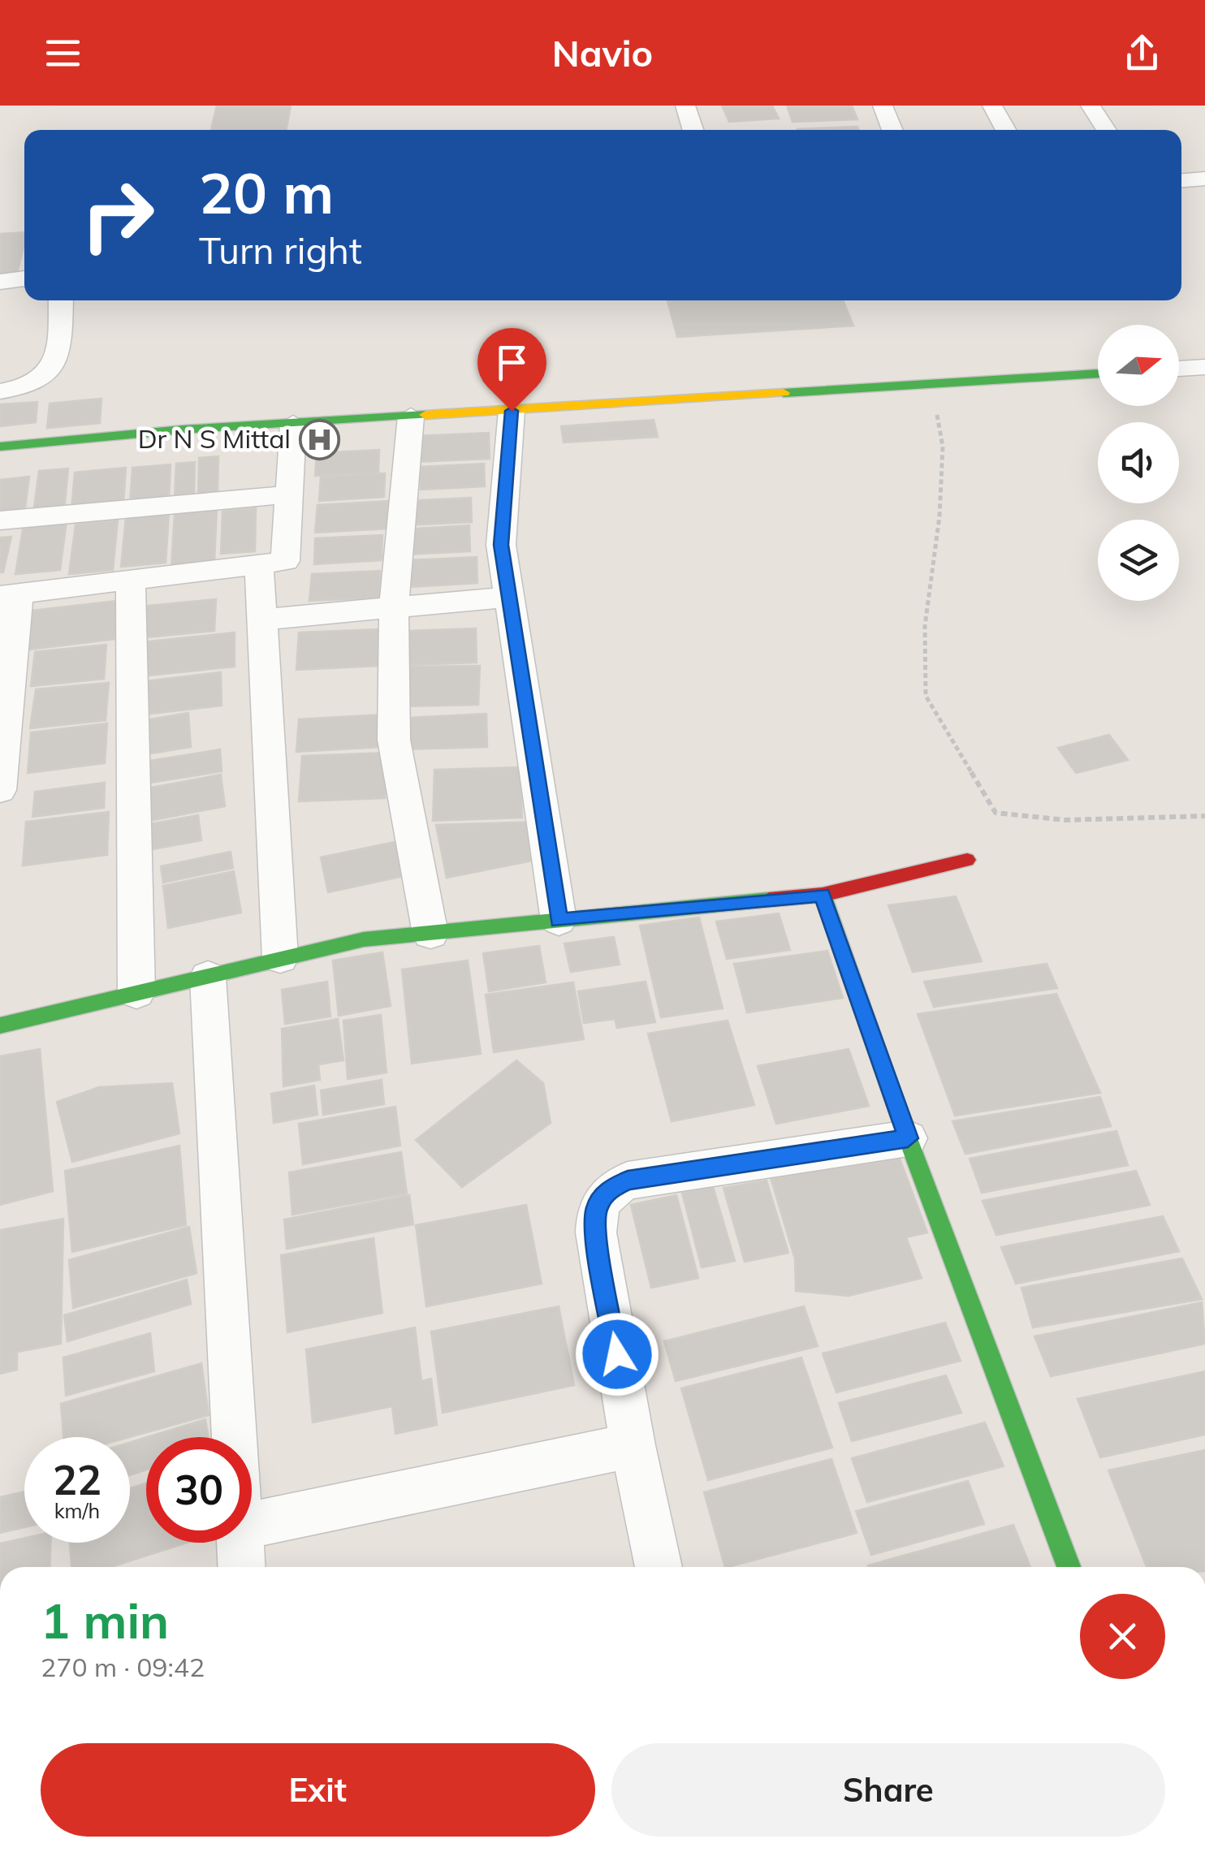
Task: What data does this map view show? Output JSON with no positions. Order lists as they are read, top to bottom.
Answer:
{
  "places": {
    "hospital": ["Dr N S Mittal"]
  },
  "north": "right",
  "page": {
    "header": "Navio",
    "turn": ["20 m", "Turn right"],
    "speed": "22 km/h",
    "limit": "30",
    "heading": ["1 min", "270 m · 09:42"],
    "buttons": ["Exit", "Share"]
  }
}
